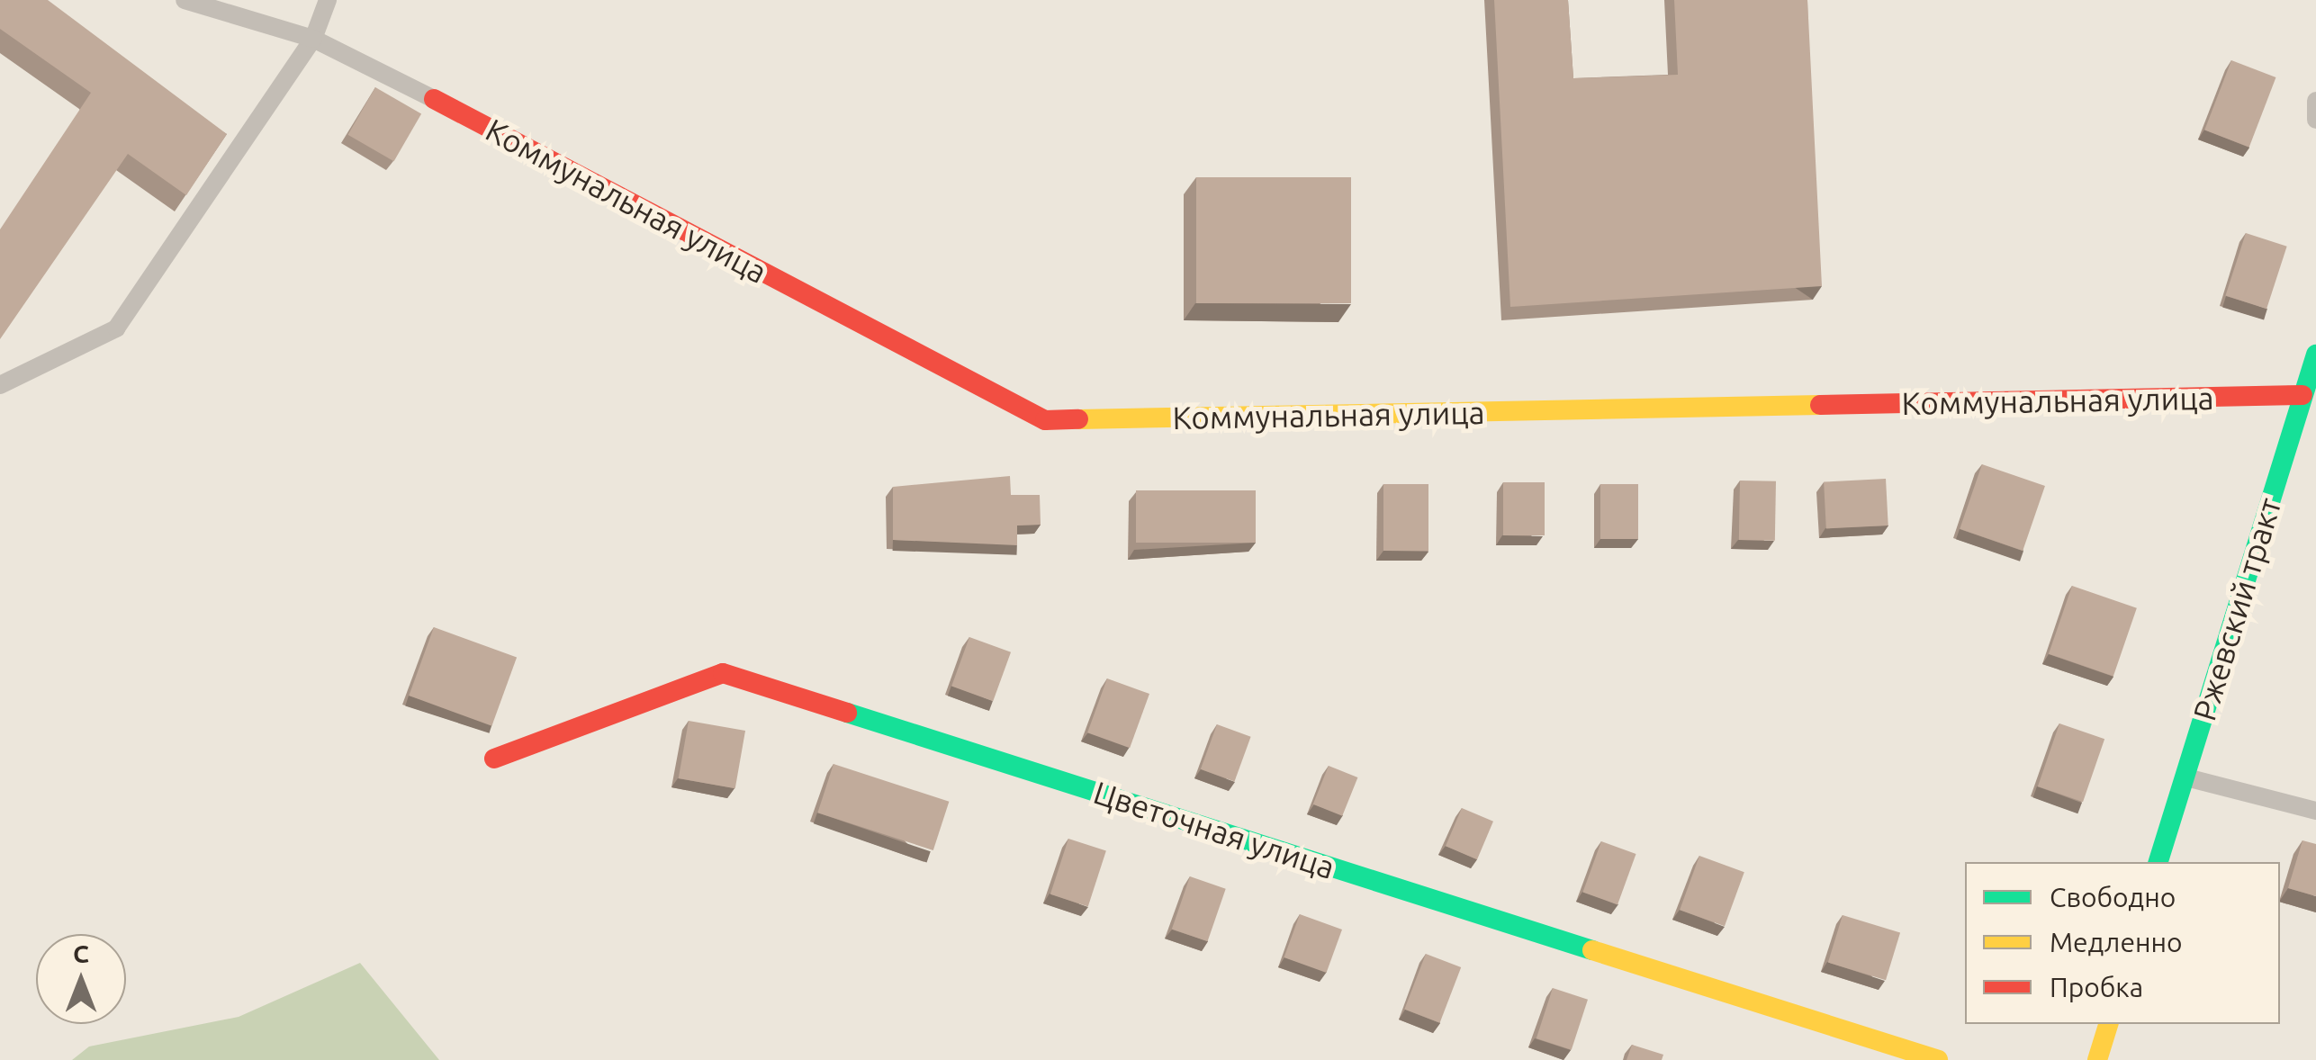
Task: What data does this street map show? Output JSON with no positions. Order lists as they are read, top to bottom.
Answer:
{
  "streets": {
    "street": ["Коммунальная улица", "Ржевский тракт", "Цветочная улица"]
  },
  "crossings": [
    ["Коммунальная улица", "Ржевский тракт"]
  ],
  "legend": ["Свободно", "Медленно", "Пробка"],
  "north": "top"
}
